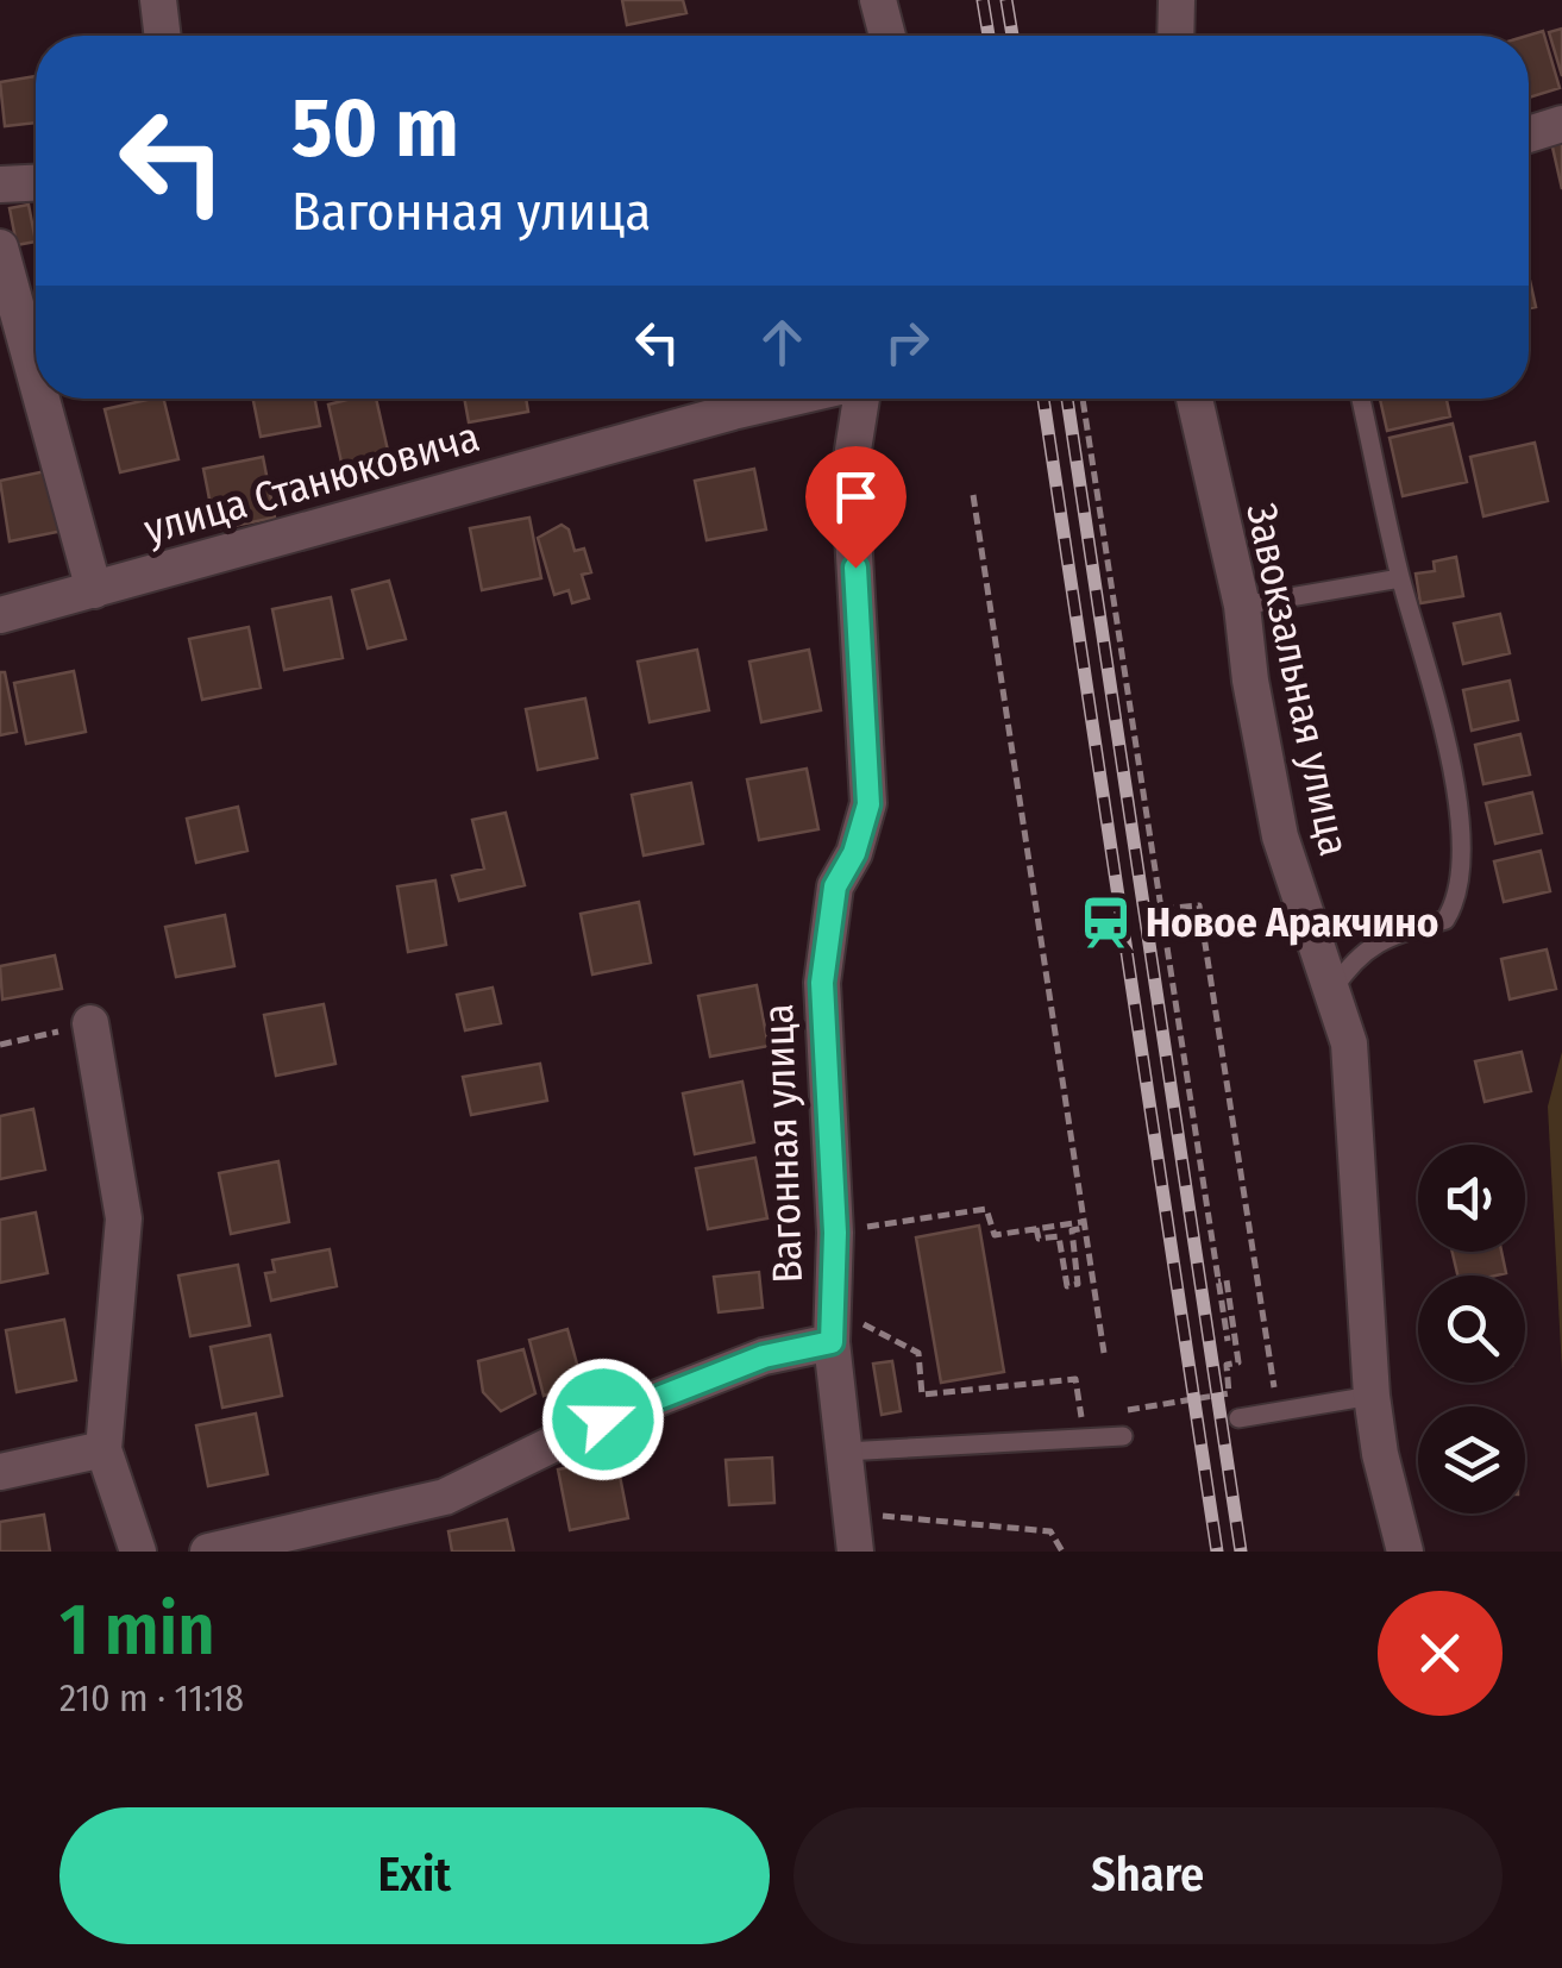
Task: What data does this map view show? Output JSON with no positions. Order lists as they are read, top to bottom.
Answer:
{
  "streets": {
    "street": ["улица Станюковича", "Завокзальная улица", "Вагонная улица"]
  },
  "places": {
    "station": ["Новое Аракчино"]
  },
  "page": {
    "turn": ["50 m", "Вагонная улица"],
    "heading": ["1 min", "210 m · 11:18"],
    "buttons": ["Exit", "Share"]
  }
}
